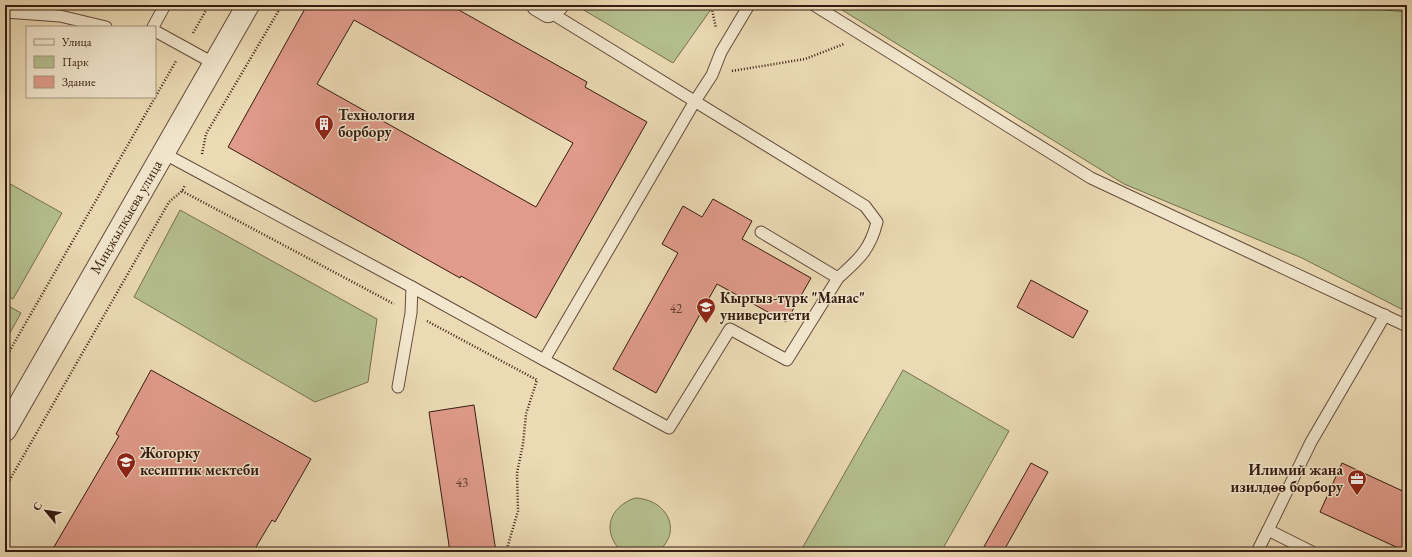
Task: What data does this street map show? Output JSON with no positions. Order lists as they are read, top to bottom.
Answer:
{
  "streets": {
    "street": ["Миңжылкыева улица"]
  },
  "places": {
    "building": ["Технология борбору"],
    "school or university": ["Кыргыз-түрк \"Манас\" университети", "Жогорку кесиптик мектеби"],
    "office": ["Илимий жана изилдөө борбору"]
  },
  "house_numbers": ["42", "43"],
  "legend": ["Улица", "Парк", "Здание"],
  "north": "top left"
}
